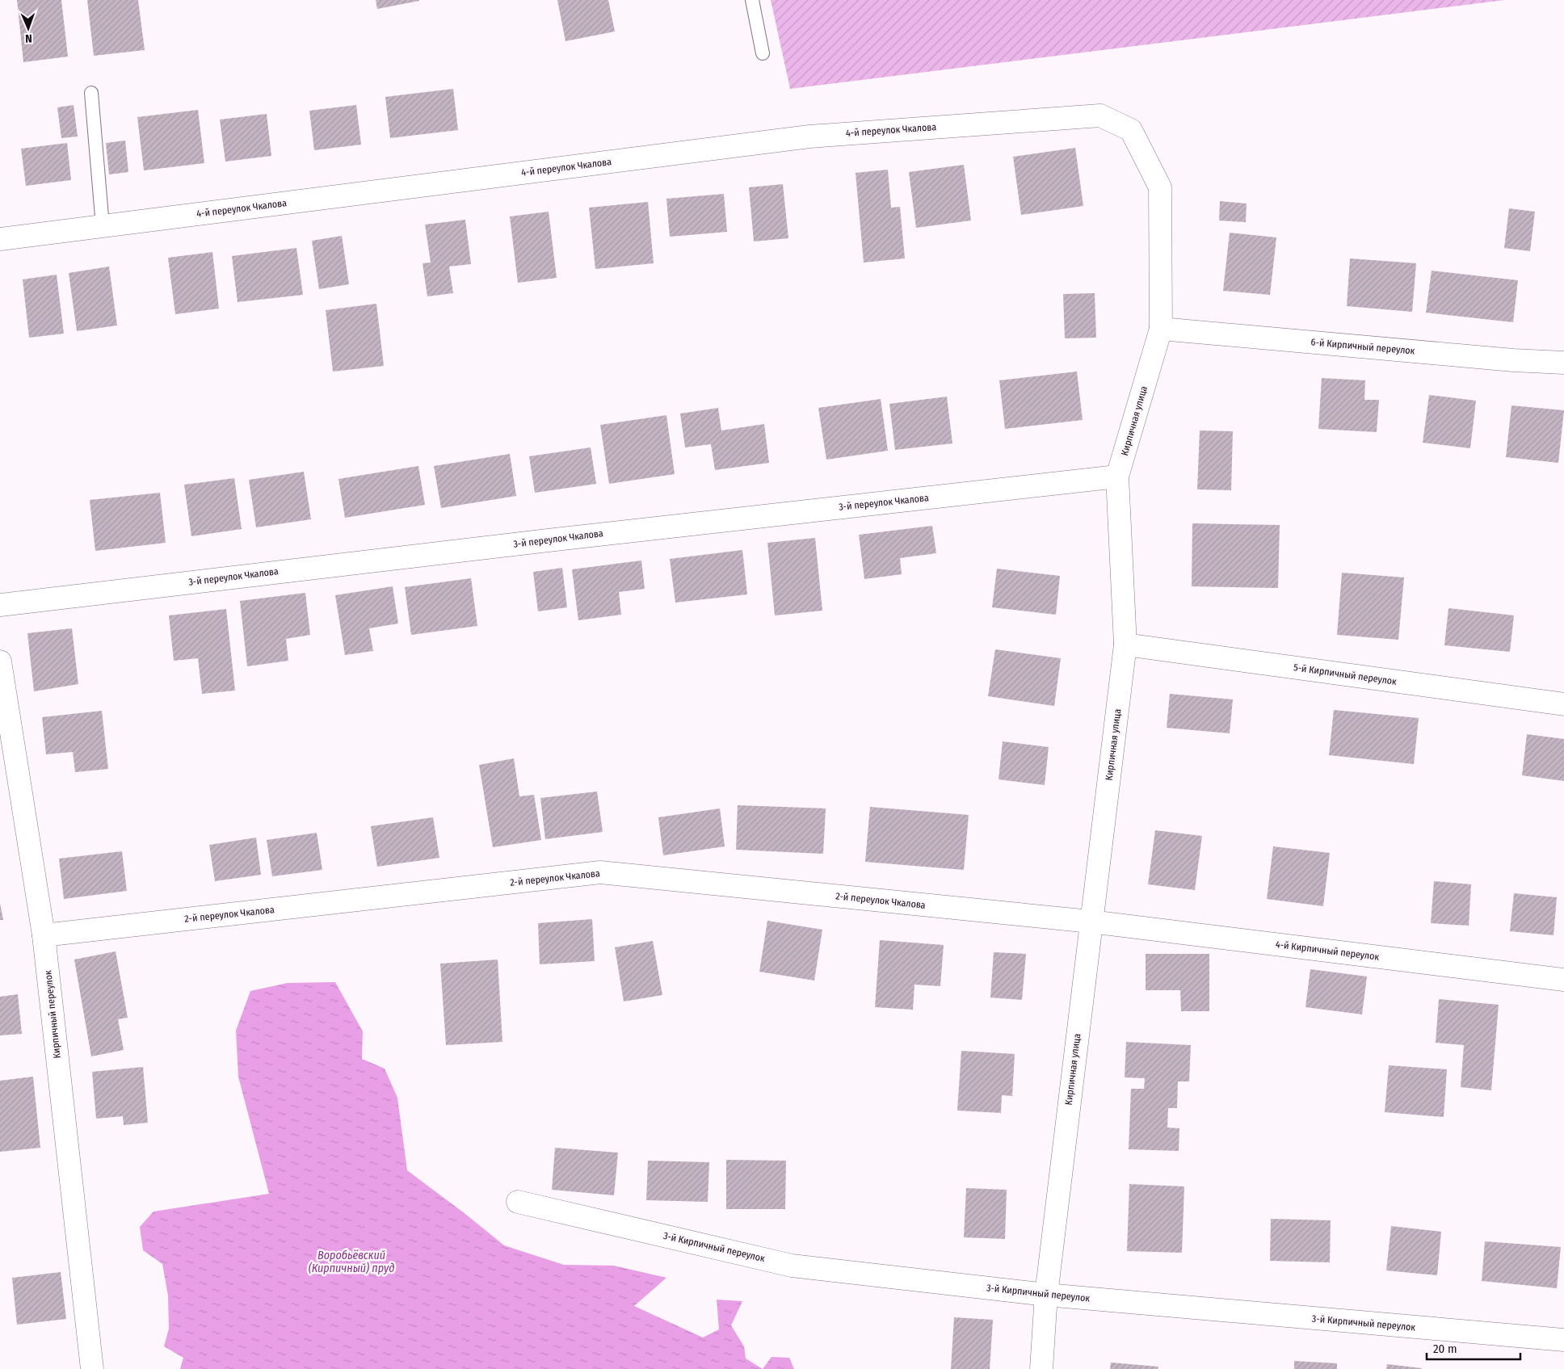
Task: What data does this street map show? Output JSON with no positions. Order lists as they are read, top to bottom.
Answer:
{
  "streets": {
    "street": [
      "4-й переулок Чкалова",
      "6-й Кирпичный переулок",
      "Кирпичная улица",
      "3-й переулок Чкалова",
      "5-й Кирпичный переулок",
      "2-й переулок Чкалова",
      "4-й Кирпичный переулок",
      "Кирпичный переулок",
      "3-й Кирпичный переулок"
    ]
  },
  "crossings": [
    ["4-й переулок Чкалова", "Кирпичная улица"],
    ["6-й Кирпичный переулок", "Кирпичная улица"],
    ["Кирпичная улица", "3-й переулок Чкалова"],
    ["Кирпичная улица", "5-й Кирпичный переулок"],
    ["Кирпичная улица", "2-й переулок Чкалова"],
    ["Кирпичная улица", "4-й Кирпичный переулок"],
    ["Кирпичная улица", "3-й Кирпичный переулок"],
    ["2-й переулок Чкалова", "4-й Кирпичный переулок"],
    ["2-й переулок Чкалова", "Кирпичный переулок"]
  ],
  "water": ["Воробьёвский (Кирпичный) пруд"],
  "scale_bar": "20 m",
  "north": "bottom"
}
